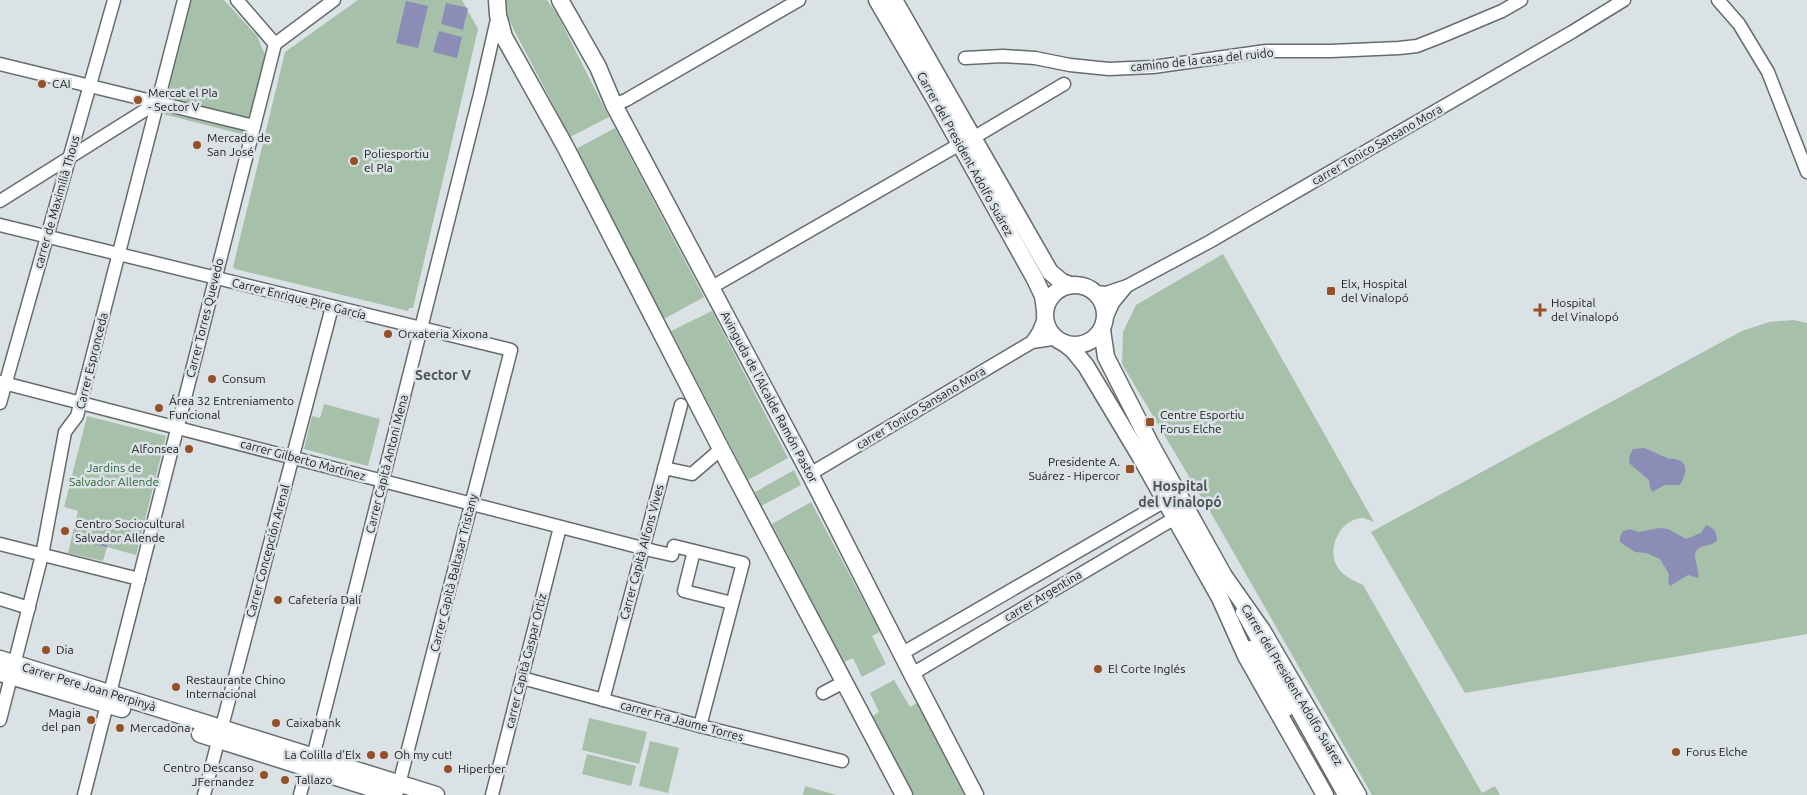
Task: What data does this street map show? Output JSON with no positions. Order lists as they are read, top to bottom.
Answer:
{
  "streets": {
    "main road": ["Carrer del President Adolfo Suárez", "Avinguda de l'Alcalde Ramón Pastor", "Carrer Pere Joan Perpinyà"],
    "street": [
      "camino de la casa del ruido",
      "carrer Tonico Sansano Mora",
      "carrer de Maximilià Thous",
      "Carrer Enrique Pire García",
      "Carrer Torres Quevedo",
      "Carrer Espronceda",
      "carrer Gilberto Martínez",
      "Carrer Capità Antoni Mena",
      "Carrer Concepción Arenal",
      "Carrer Capità Alfons Vives",
      "Carrer Capità Baltasar Tristany",
      "carrer Argentina",
      "carrer Capità Gaspar Ortiz",
      "carrer Fra Jaume Torres"
    ]
  },
  "crossings": [
    ["carrer Tonico Sansano Mora", "Carrer del President Adolfo Suárez"],
    ["carrer Tonico Sansano Mora", "Avinguda de l'Alcalde Ramón Pastor"],
    ["Carrer del President Adolfo Suárez", "carrer Argentina"],
    ["carrer de Maximilià Thous", "Carrer Enrique Pire García"],
    ["carrer de Maximilià Thous", "carrer Gilberto Martínez"],
    ["Carrer Enrique Pire García", "Carrer Torres Quevedo"],
    ["Carrer Enrique Pire García", "Carrer Espronceda"],
    ["Carrer Enrique Pire García", "Carrer Capità Antoni Mena"],
    ["Carrer Enrique Pire García", "Carrer Concepción Arenal"],
    ["Carrer Enrique Pire García", "Carrer Capità Baltasar Tristany"],
    ["Carrer Torres Quevedo", "carrer Gilberto Martínez"],
    ["Carrer Torres Quevedo", "Carrer Pere Joan Perpinyà"],
    ["Carrer Espronceda", "carrer Gilberto Martínez"],
    ["Carrer Espronceda", "Carrer Pere Joan Perpinyà"],
    ["Avinguda de l'Alcalde Ramón Pastor", "carrer Argentina"],
    ["carrer Gilberto Martínez", "Carrer Capità Antoni Mena"],
    ["carrer Gilberto Martínez", "Carrer Concepción Arenal"],
    ["carrer Gilberto Martínez", "Carrer Capità Alfons Vives"],
    ["carrer Gilberto Martínez", "Carrer Capità Baltasar Tristany"],
    ["carrer Gilberto Martínez", "carrer Capità Gaspar Ortiz"],
    ["Carrer Capità Antoni Mena", "Carrer Pere Joan Perpinyà"],
    ["Carrer Concepción Arenal", "Carrer Pere Joan Perpinyà"],
    ["Carrer Capità Alfons Vives", "carrer Fra Jaume Torres"],
    ["Carrer Capità Baltasar Tristany", "Carrer Pere Joan Perpinyà"],
    ["carrer Capità Gaspar Ortiz", "carrer Fra Jaume Torres"]
  ],
  "districts": ["Sector V", "Hospital del Vinalopó"],
  "parks": ["Jardins de Salvador Allende"],
  "places": {
    "other": [
      "CAI",
      "Mercat el Pla - Sector V",
      "Mercado de San José",
      "Poliesportiu el Pla",
      "Orxateria Xixona",
      "Consum",
      "Área 32 Entreniamento Funcional",
      "Alfonsea",
      "Centro Sociocultural Salvador Allende",
      "Cafetería Dalí",
      "Dia",
      "El Corte Inglés",
      "Restaurante Chino Internacional",
      "Magia del pan",
      "Caixabank",
      "Mercadona",
      "Forus Elche",
      "La Colilla d'Elx",
      "Oh my cut!",
      "Hiperber",
      "Centro Descanso JFernandez",
      "Tallazo"
    ],
    "transit": ["Elx, Hospital del Vinalopó", "Centre Esportiu Forus Elche", "Presidente A. Suárez - Hipercor"],
    "health": ["Hospital del Vinalopó"]
  }
}
